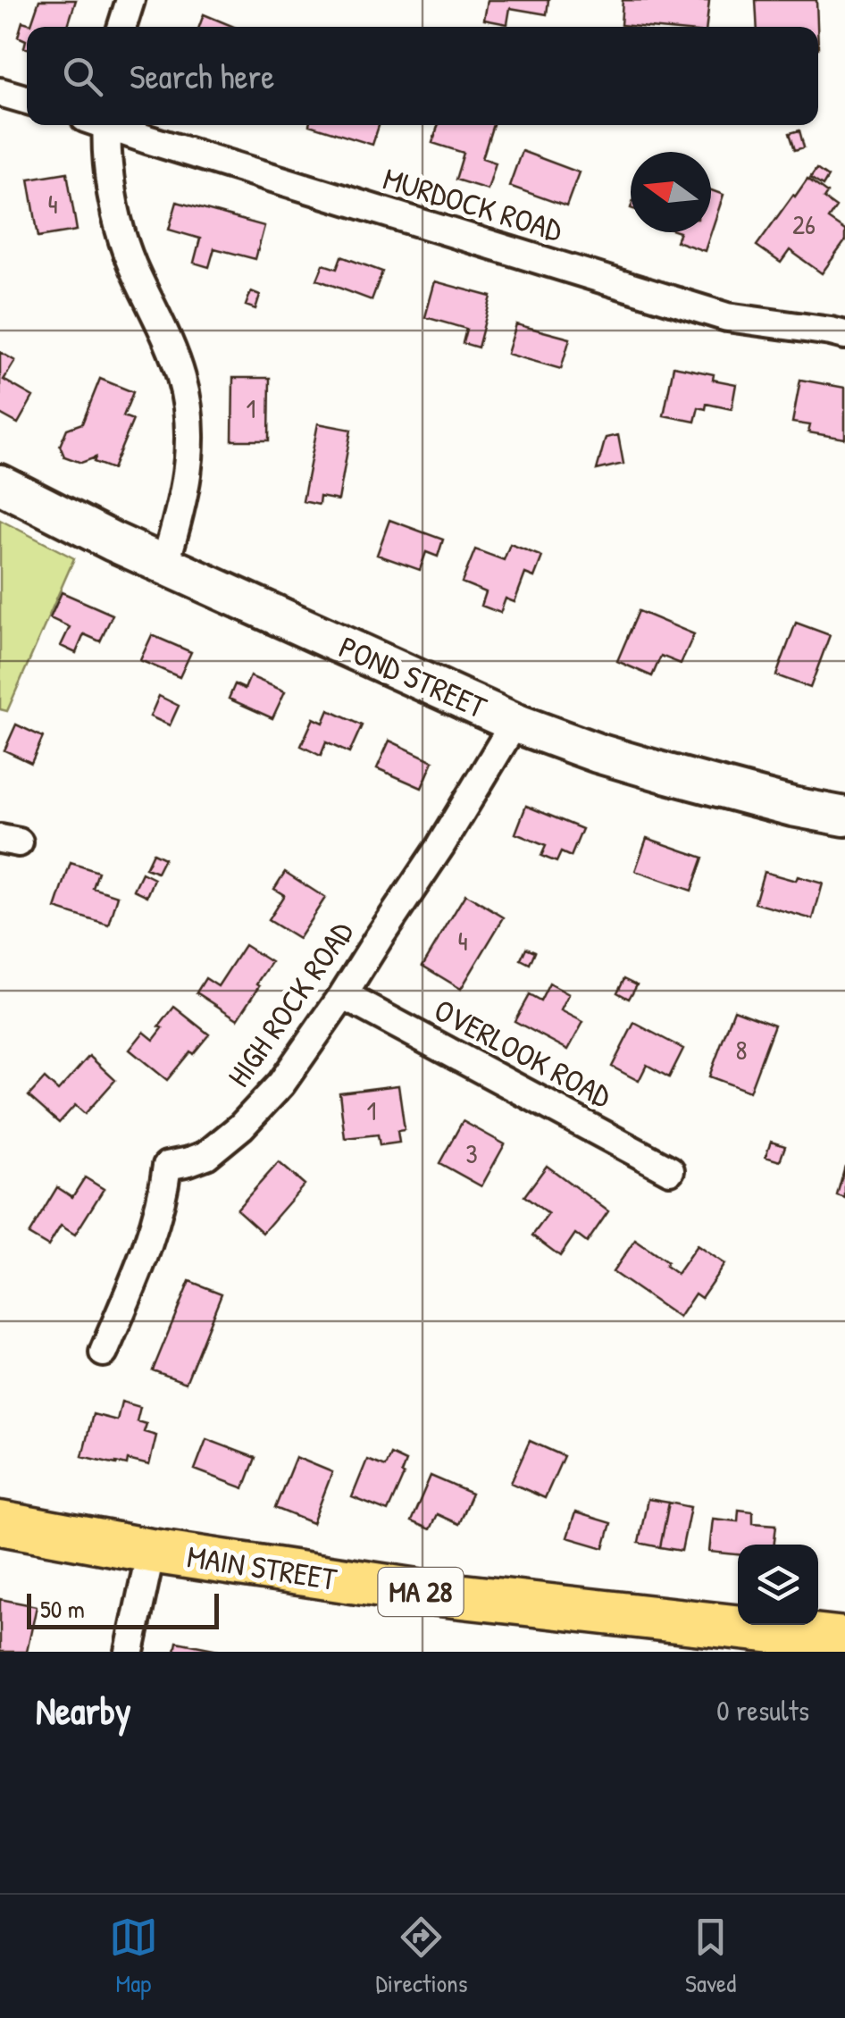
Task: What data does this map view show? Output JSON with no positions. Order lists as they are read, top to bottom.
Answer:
{
  "streets": {
    "main road": ["MAIN STREET", "MA 28"],
    "street": [
      "MURDOCK ROAD",
      "POND STREET",
      "HIGH ROCK ROAD",
      "OVERLOOK ROAD"
    ]
  },
  "crossings": [
    ["POND STREET", "HIGH ROCK ROAD"],
    ["HIGH ROCK ROAD", "OVERLOOK ROAD"]
  ],
  "house_numbers": [
    "4",
    "26",
    "1",
    "4",
    "8",
    "1",
    "3"
  ],
  "scale_bar": "50 m",
  "north": "left",
  "page": {
    "search": "Search here",
    "scale": "50 m",
    "heading": ["Nearby", "0 results"],
    "nav": ["Map", "Directions", "Saved"]
  }
}
